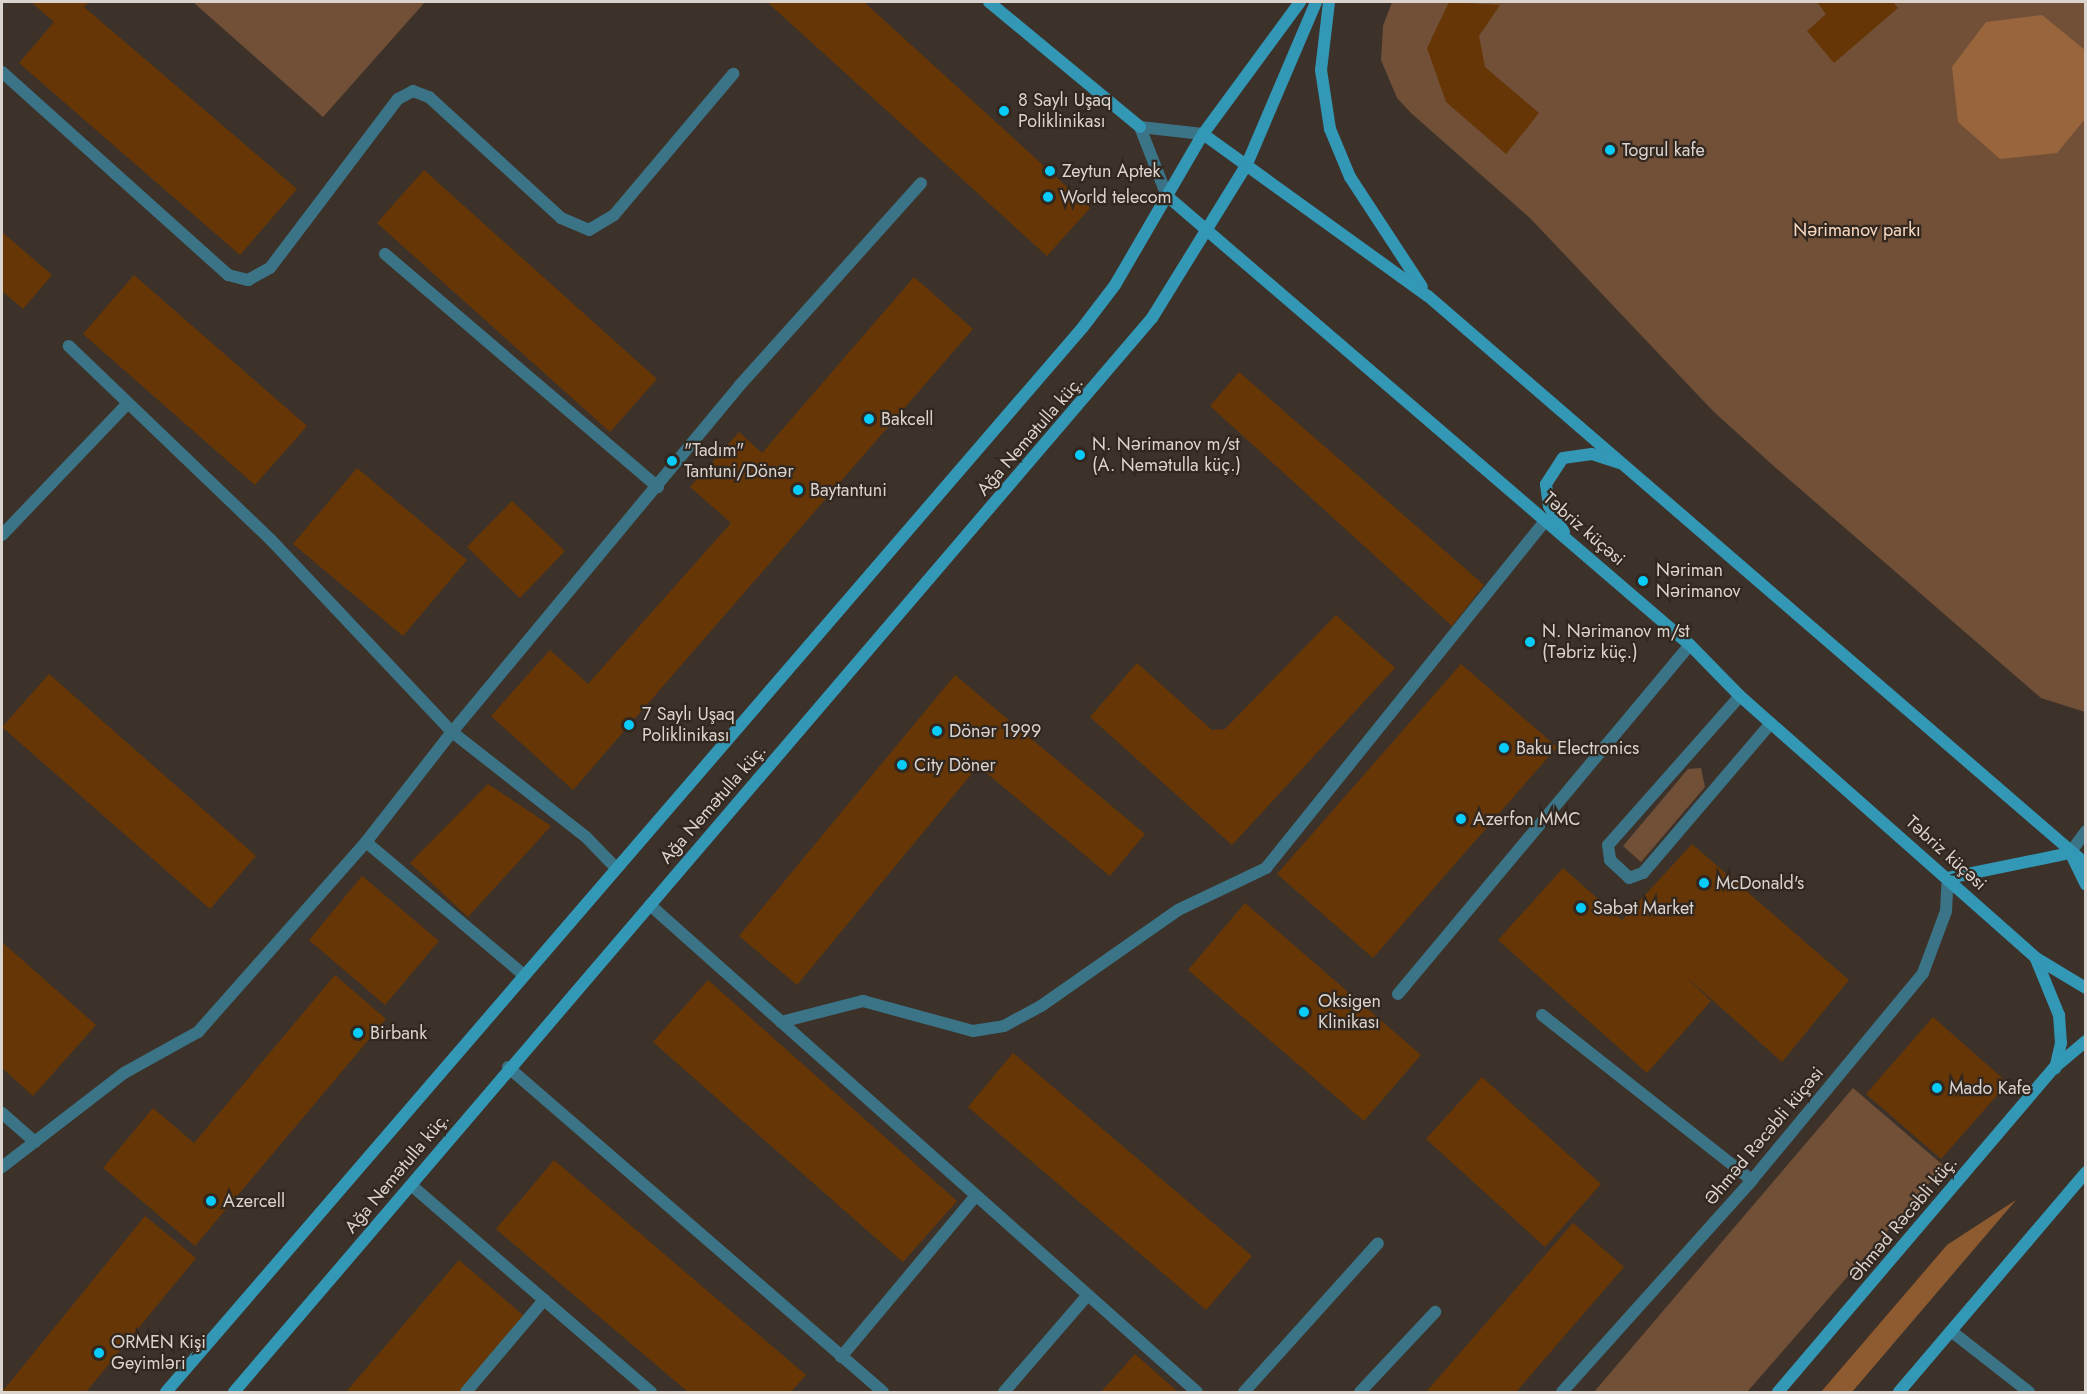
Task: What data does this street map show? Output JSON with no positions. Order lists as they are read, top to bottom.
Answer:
{
  "streets": {
    "main road": ["Ağa Nemətulla küç.", "Təbriz küçəsi", "Əhməd Rəcəbli küç."],
    "street": ["Əhməd Rəcəbli küçəsi"]
  },
  "crossings": [
    ["Ağa Nemətulla küç.", "Təbriz küçəsi"],
    ["Təbriz küçəsi", "Əhməd Rəcəbli küçəsi"]
  ],
  "parks": ["Nərimanov parkı"],
  "places": [
    "8 Saylı Uşaq Poliklinikası",
    "Togrul kafe",
    "Zeytun Aptek",
    "World telecom",
    "Bakcell",
    "N. Nərimanov m/st (A. Nemətulla küç.)",
    "\"Tadım\" Tantuni/Dönər",
    "Baytantuni",
    "Nəriman Nərimanov",
    "N. Nərimanov m/st (Təbriz küç.)",
    "7 Saylı Uşaq Poliklinikası",
    "Dönər 1999",
    "Baku Electronics",
    "City Döner",
    "Azerfon MMC",
    "McDonald's",
    "Səbət Market",
    "Oksigen Klinikası",
    "Birbank",
    "Mado Kafe",
    "Azercell",
    "ORMEN Kişi Geyimləri"
  ]
}
